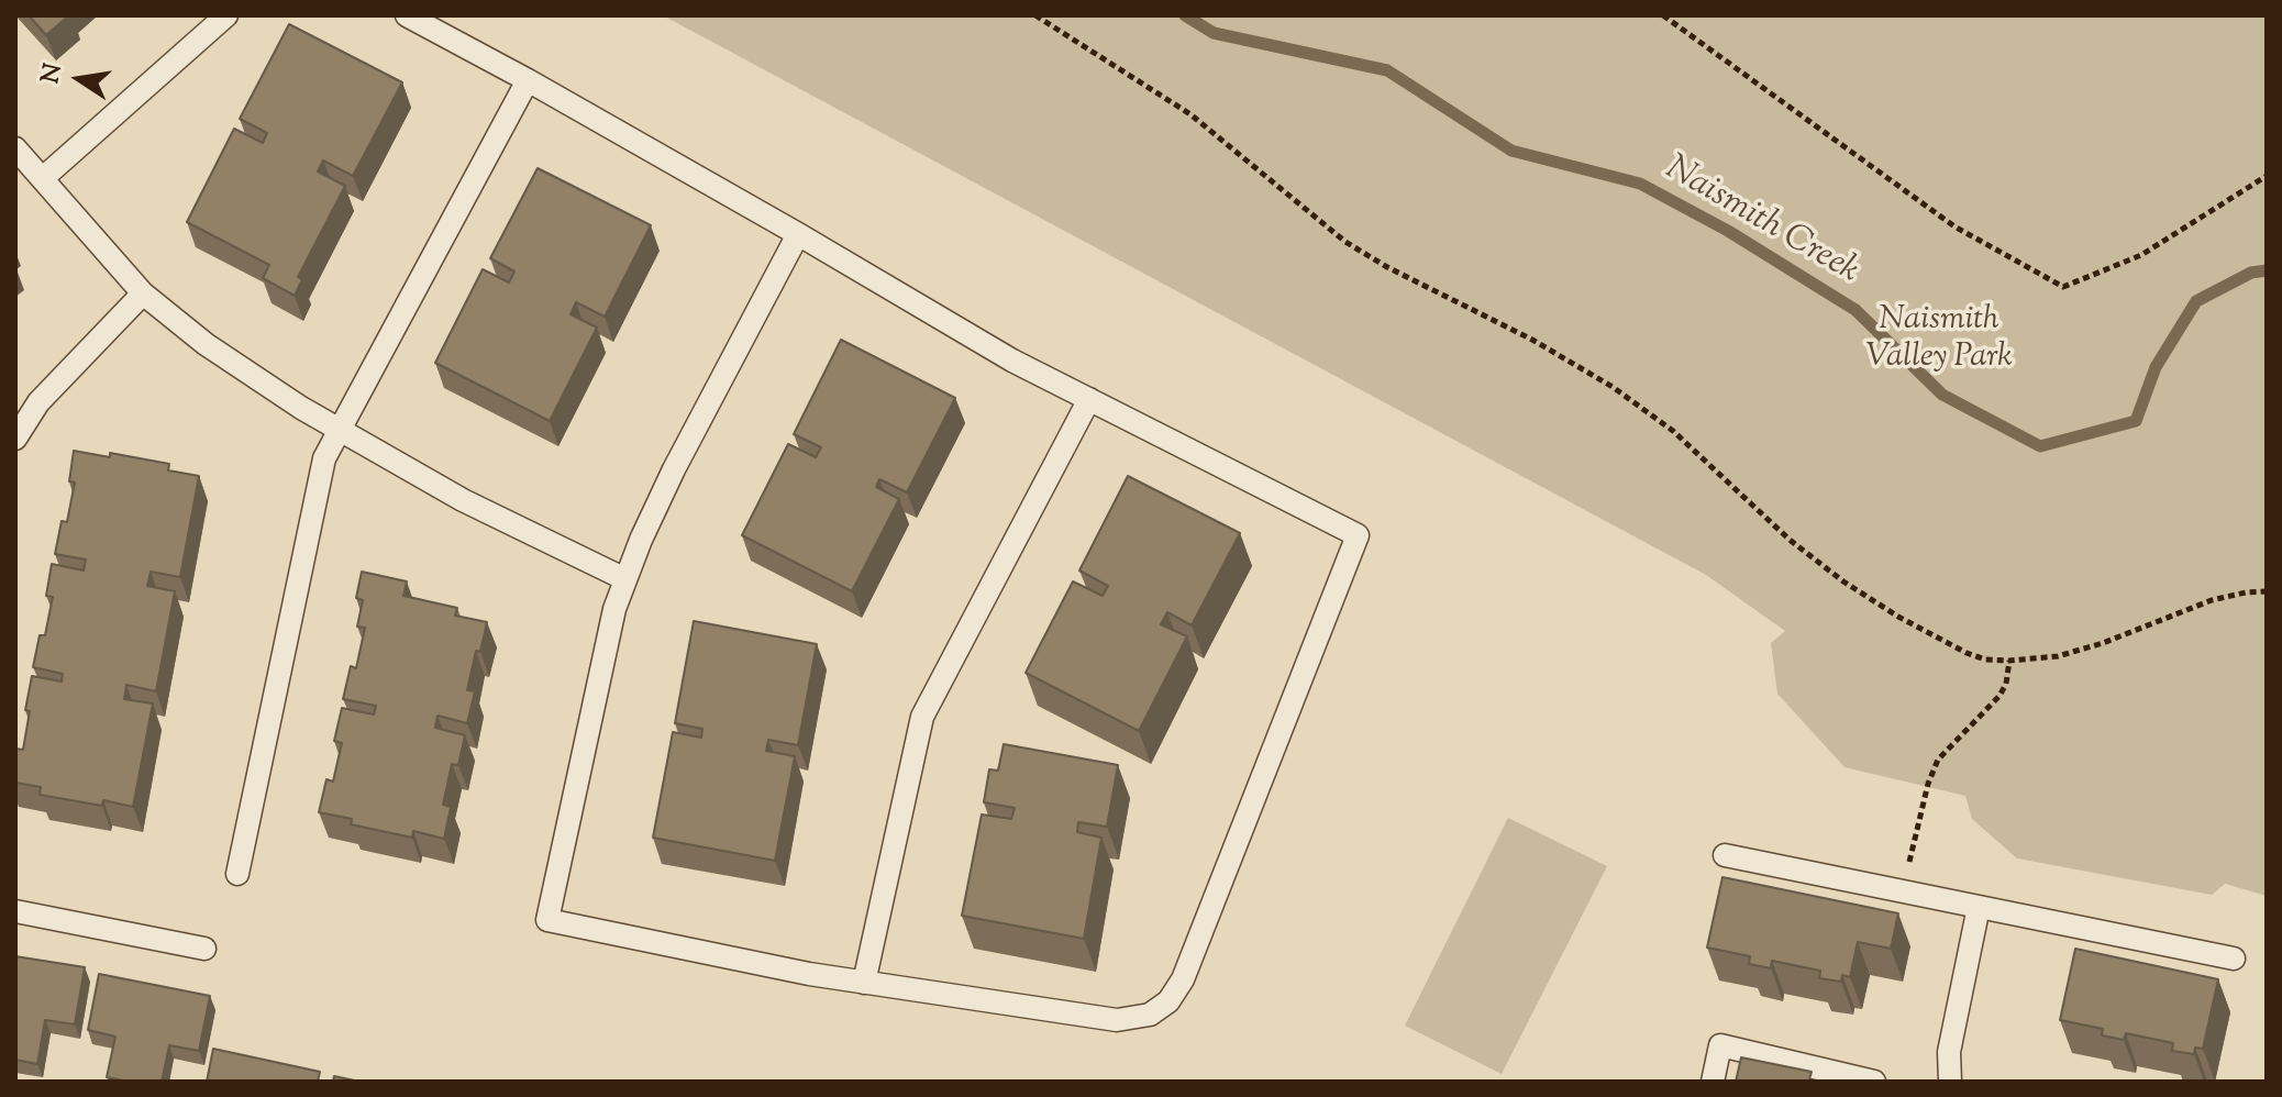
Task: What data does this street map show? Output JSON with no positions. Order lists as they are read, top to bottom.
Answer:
{
  "water": ["Naismith Creek"],
  "parks": ["Naismith Valley Park"],
  "north": "left"
}
